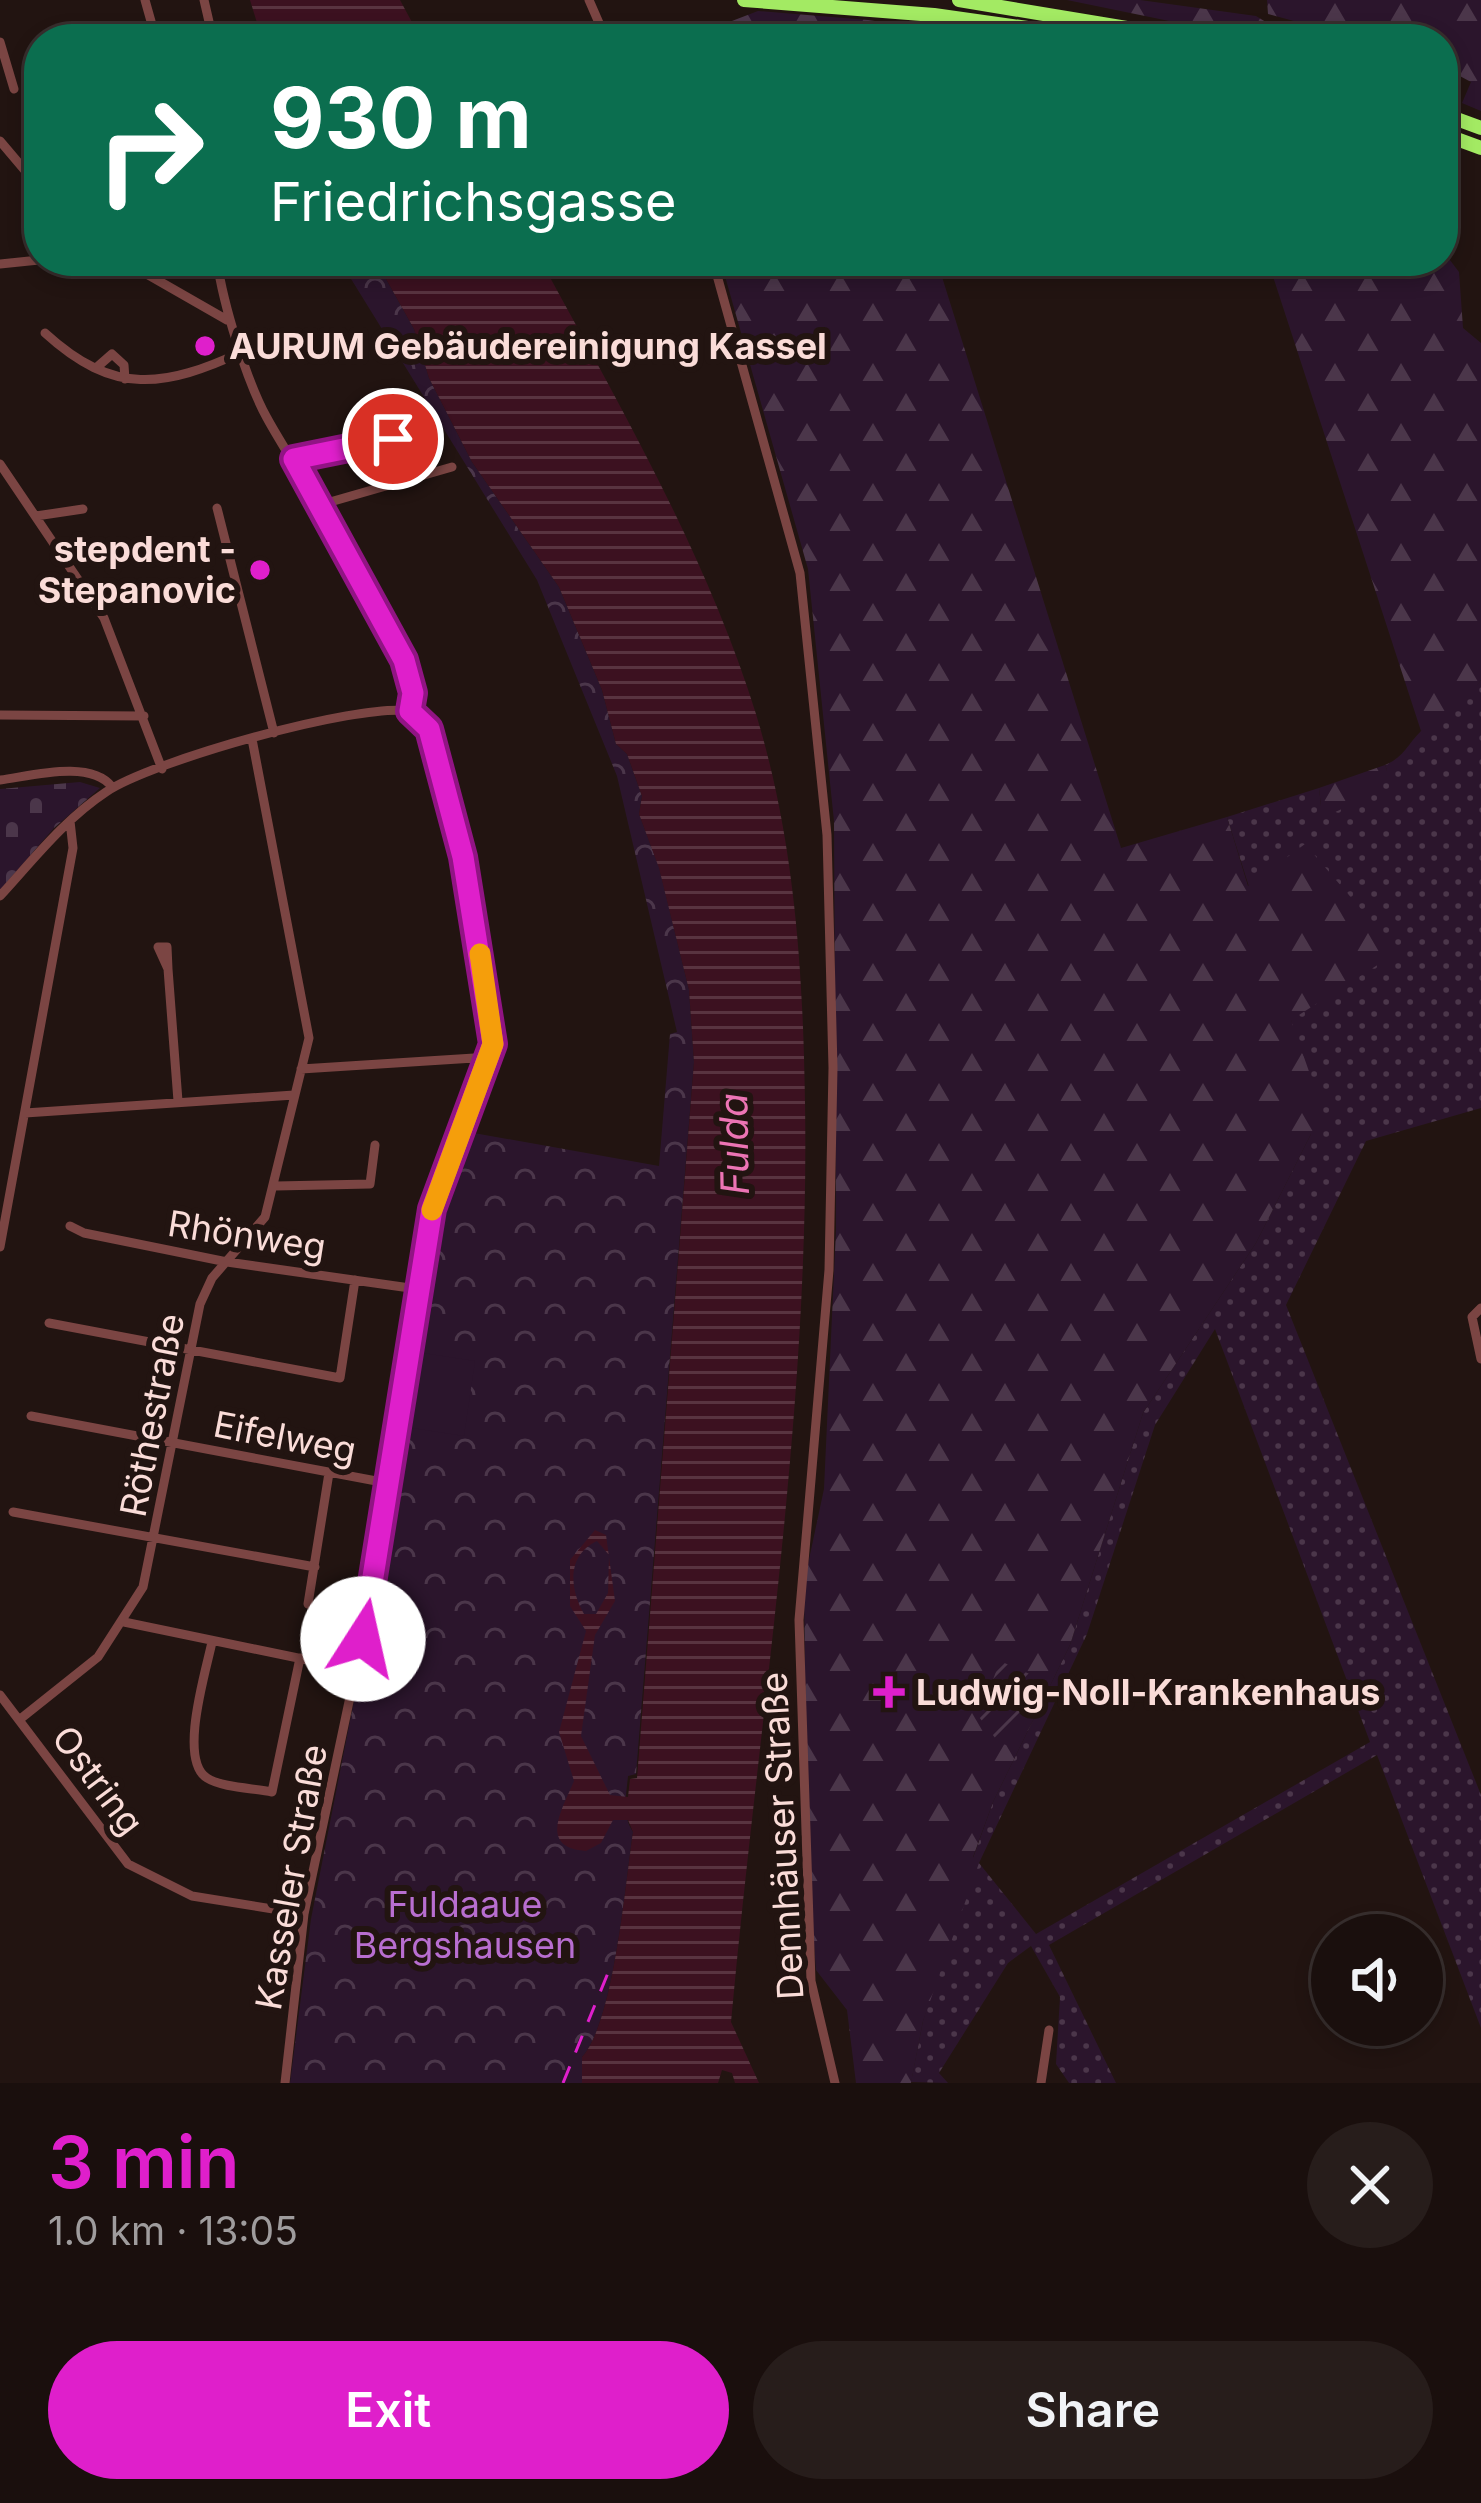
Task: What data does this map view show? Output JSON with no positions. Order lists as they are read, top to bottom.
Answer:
{
  "streets": {
    "street": [
      "Rhönweg",
      "Röthestraße",
      "Eifelweg",
      "Ostring",
      "Dennhäuser Straße",
      "Kasseler Straße"
    ]
  },
  "crossings": [
    ["Rhönweg", "Röthestraße"],
    ["Rhönweg", "Kasseler Straße"],
    ["Röthestraße", "Eifelweg"],
    ["Röthestraße", "Ostring"],
    ["Eifelweg", "Kasseler Straße"],
    ["Ostring", "Kasseler Straße"]
  ],
  "water": ["Fulda"],
  "parks": ["Fuldaaue Bergshausen"],
  "places": {
    "other": ["AURUM Gebäudereinigung Kassel", "stepdent - Stepanovic"],
    "health": ["Ludwig-Noll-Krankenhaus"]
  },
  "page": {
    "turn": ["930 m", "Friedrichsgasse"],
    "heading": ["3 min", "1.0 km · 13:05"],
    "buttons": ["Exit", "Share"]
  }
}
